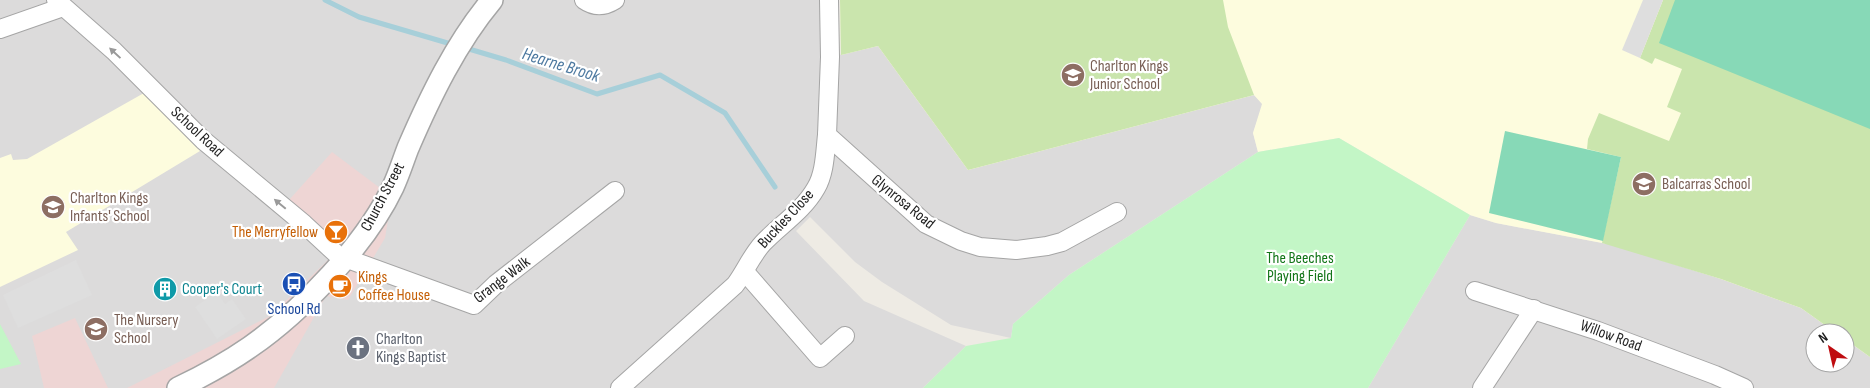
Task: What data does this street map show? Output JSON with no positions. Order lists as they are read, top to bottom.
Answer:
{
  "streets": {
    "street": [
      "School Road",
      "Church Street",
      "Glynrosa Road",
      "Buckles Close",
      "Grange Walk",
      "Willow Road"
    ]
  },
  "crossings": [
    ["School Road", "Church Street"],
    ["School Road", "Grange Walk"],
    ["Church Street", "Grange Walk"],
    ["Glynrosa Road", "Buckles Close"]
  ],
  "one_way": ["School Road"],
  "water": ["Hearne Brook"],
  "parks": ["The Beeches Playing Field"],
  "places": {
    "school or university": [
      "Charlton Kings Junior School",
      "Balcarras School",
      "Charlton Kings Infants' School",
      "The Nursery School"
    ],
    "bar": ["The Merryfellow"],
    "bus stop": ["School Rd"],
    "cafe": ["Kings Coffee House"],
    "building": ["Cooper's Court"],
    "church": ["Charlton Kings Baptist"]
  },
  "north": "top left"
}
